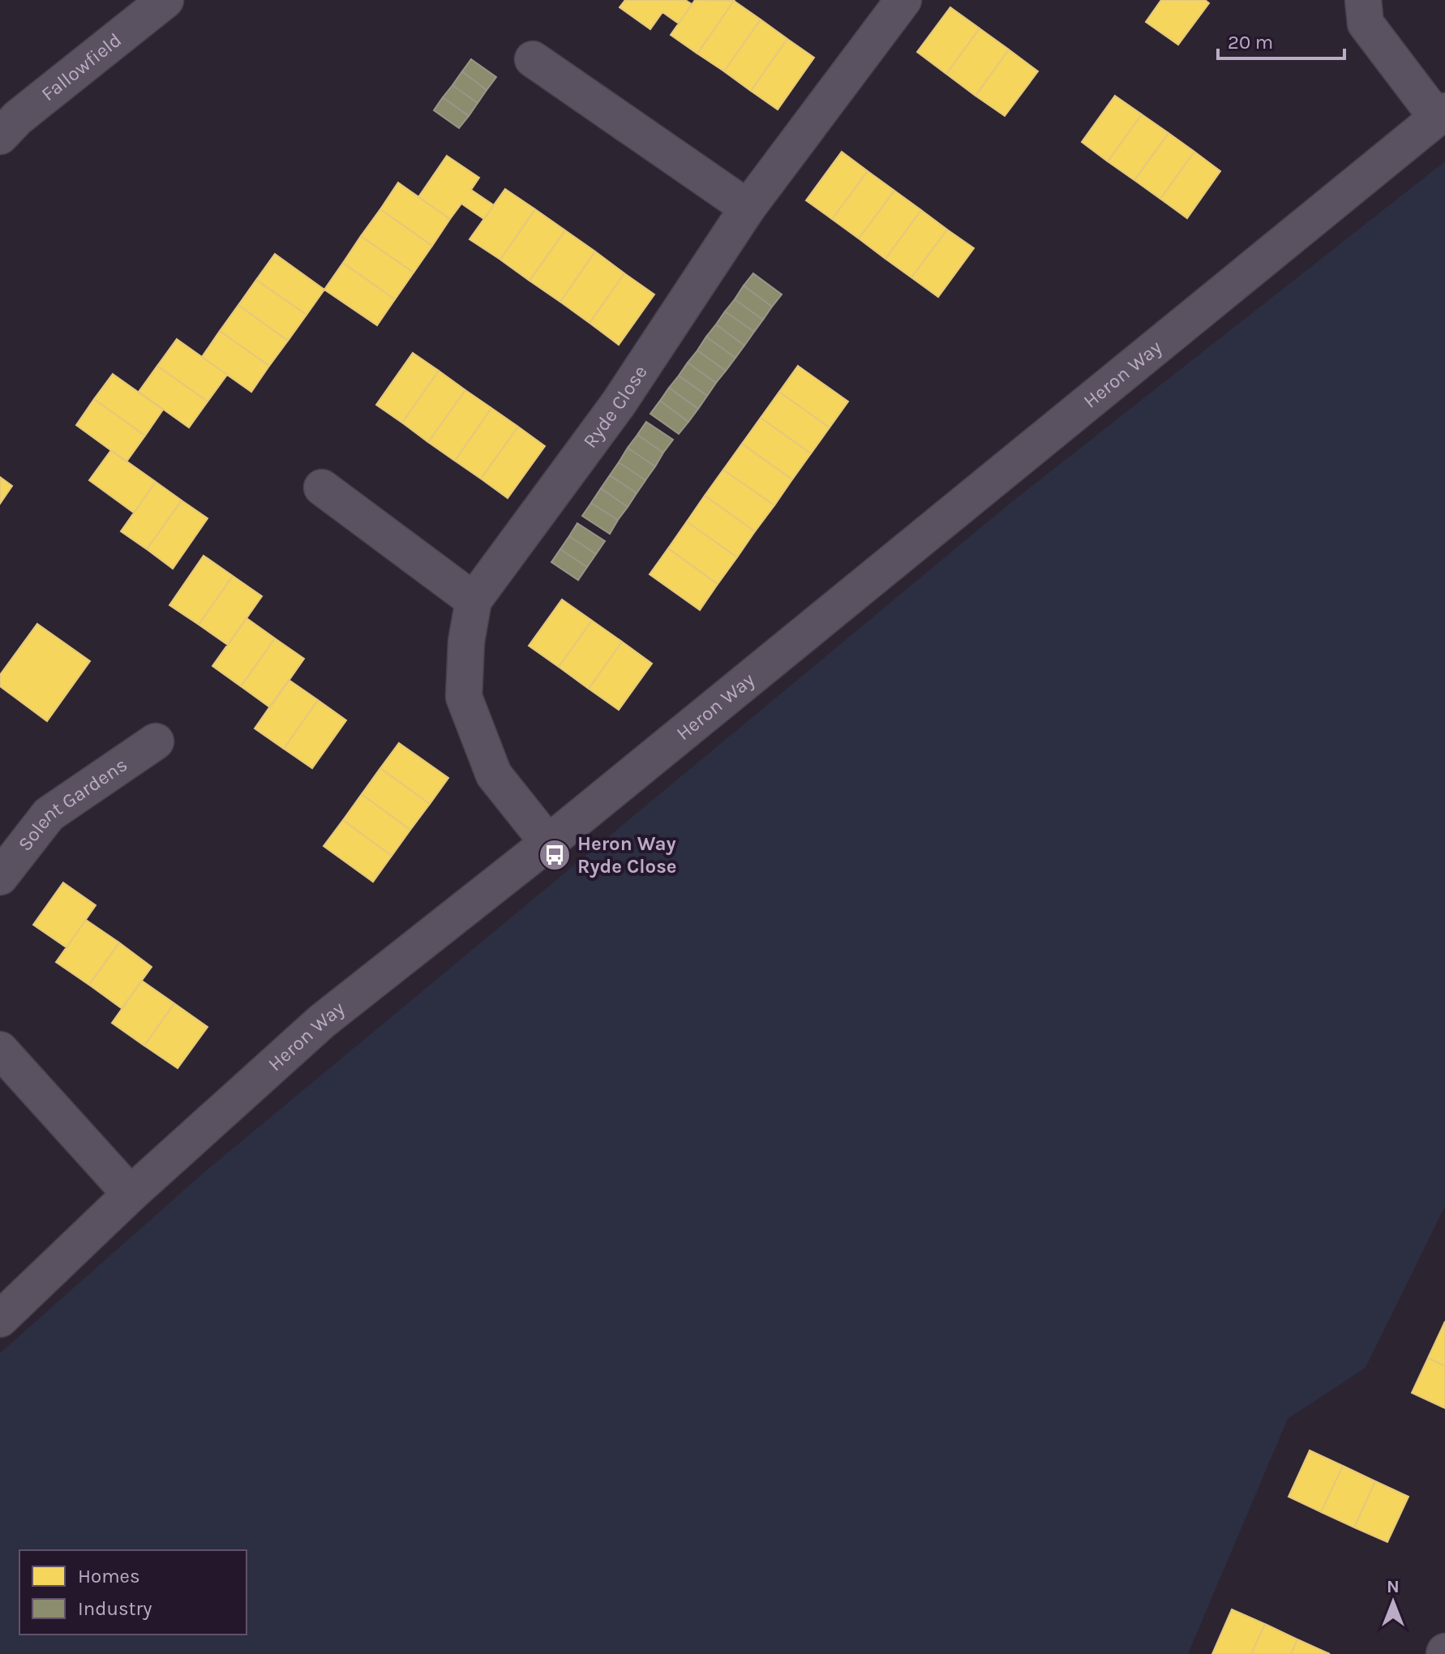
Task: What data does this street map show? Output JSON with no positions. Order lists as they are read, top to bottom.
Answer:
{
  "streets": {
    "street": [
      "Fallowfield",
      "Heron Way",
      "Ryde Close",
      "Solent Gardens"
    ]
  },
  "crossings": [
    ["Heron Way", "Ryde Close"]
  ],
  "places": {
    "bus stop": ["Heron Way Ryde Close"]
  },
  "legend": ["Homes", "Industry"],
  "scale_bar": "20 m",
  "north": "top"
}
